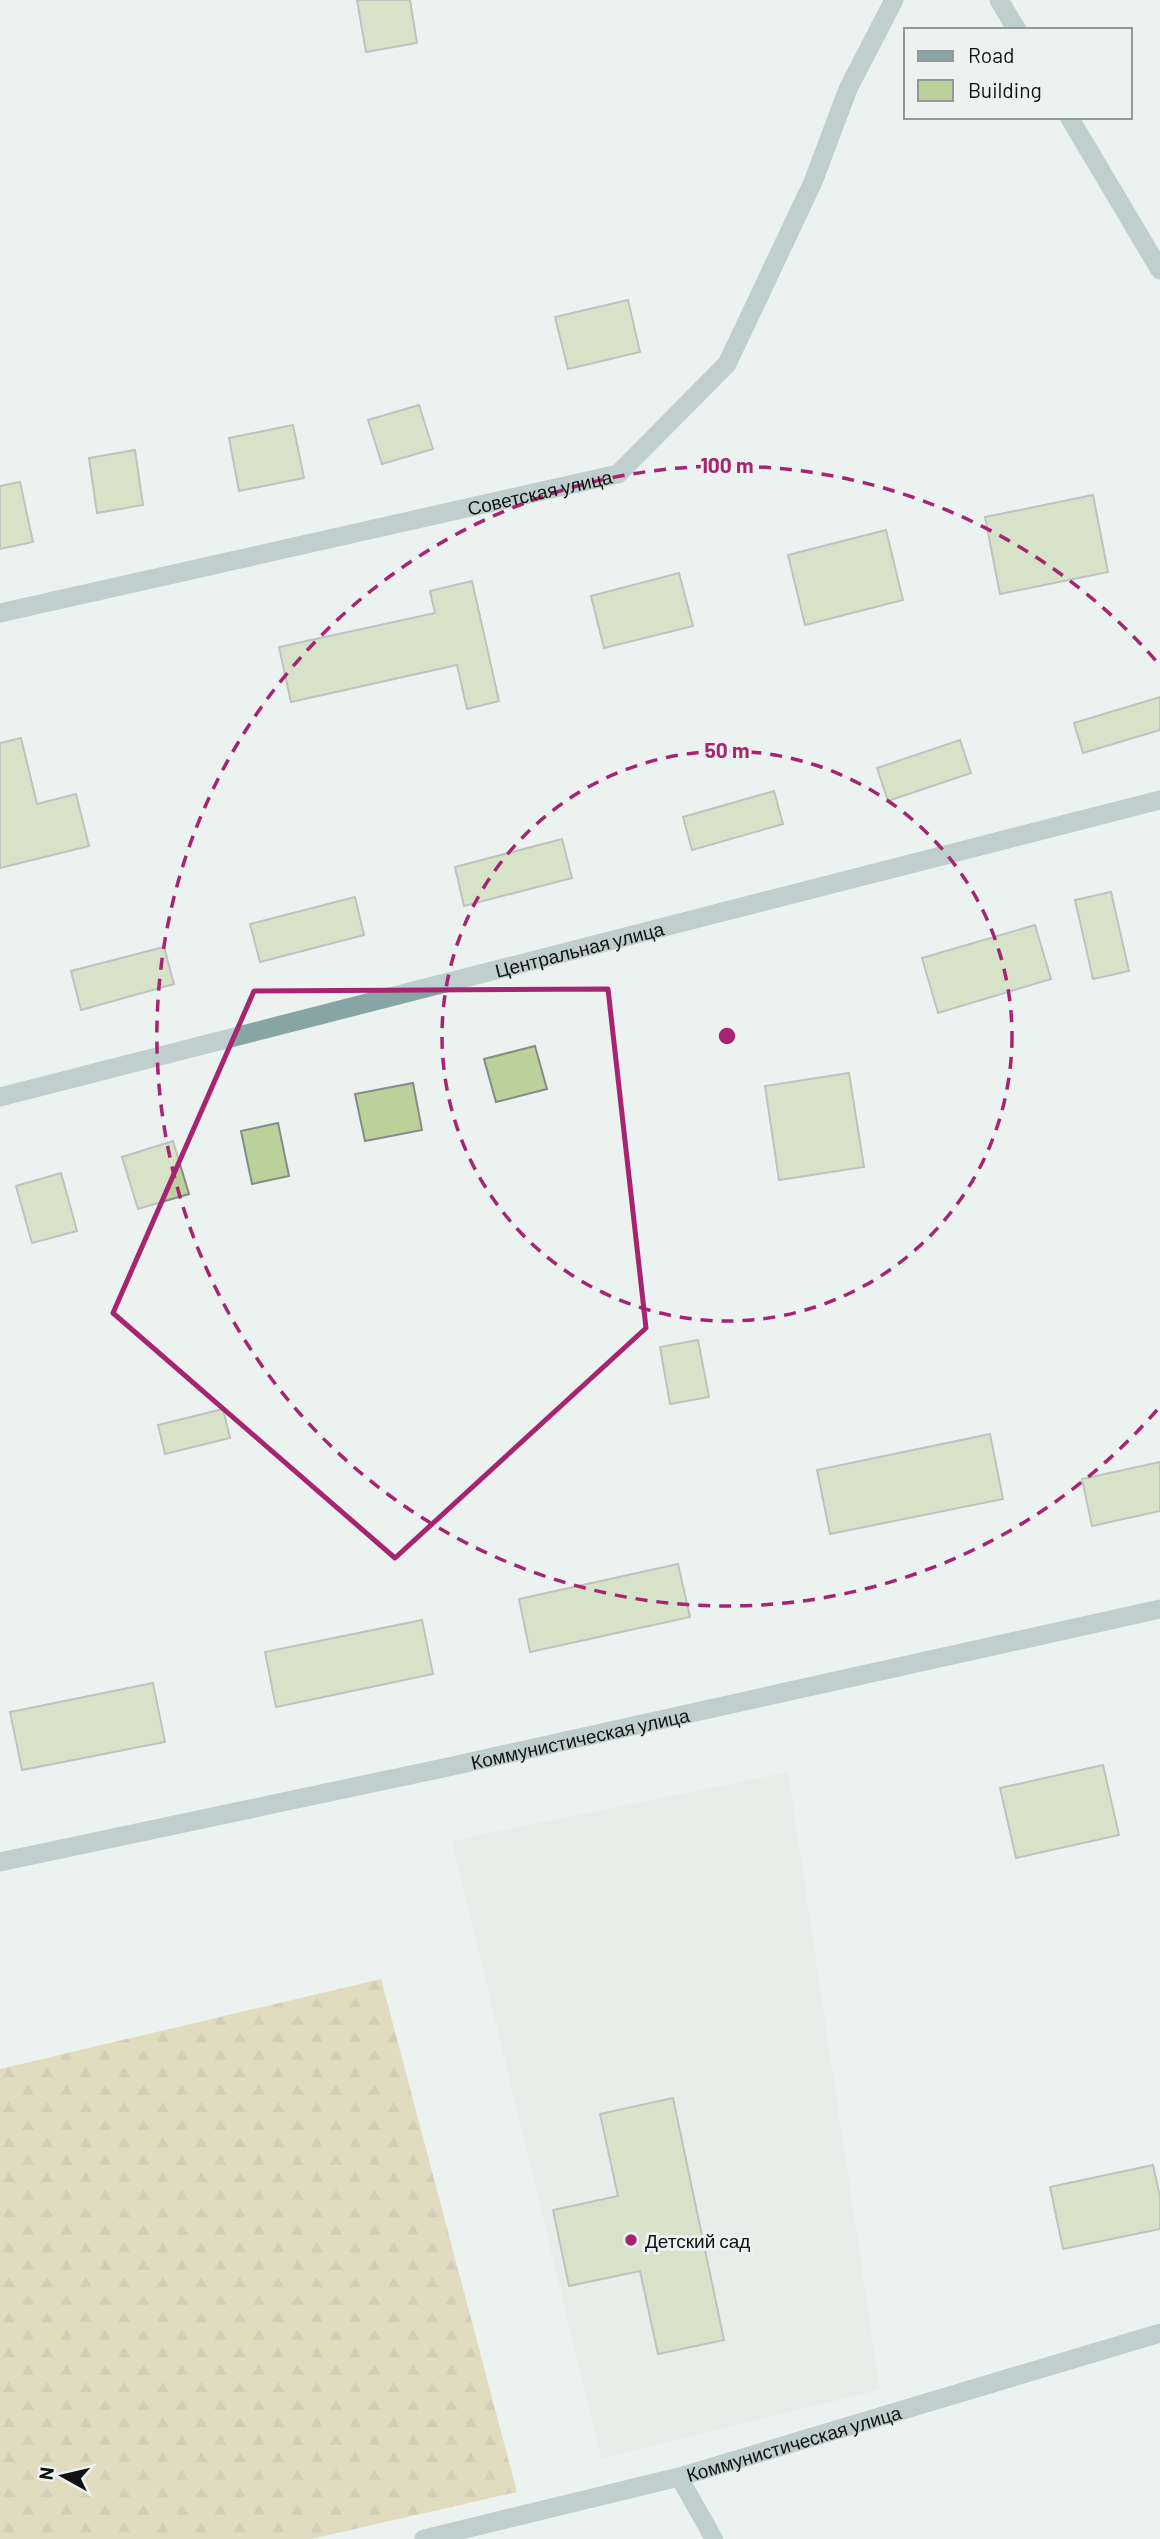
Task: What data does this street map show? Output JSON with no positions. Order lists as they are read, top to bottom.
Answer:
{
  "streets": {
    "street": ["Советская улица", "Центральная улица", "Коммунистическая улица"]
  },
  "places": ["Детский сад"],
  "legend": ["Road", "Building"],
  "north": "left",
  "rings": ["100 m", "50 m"]
}
